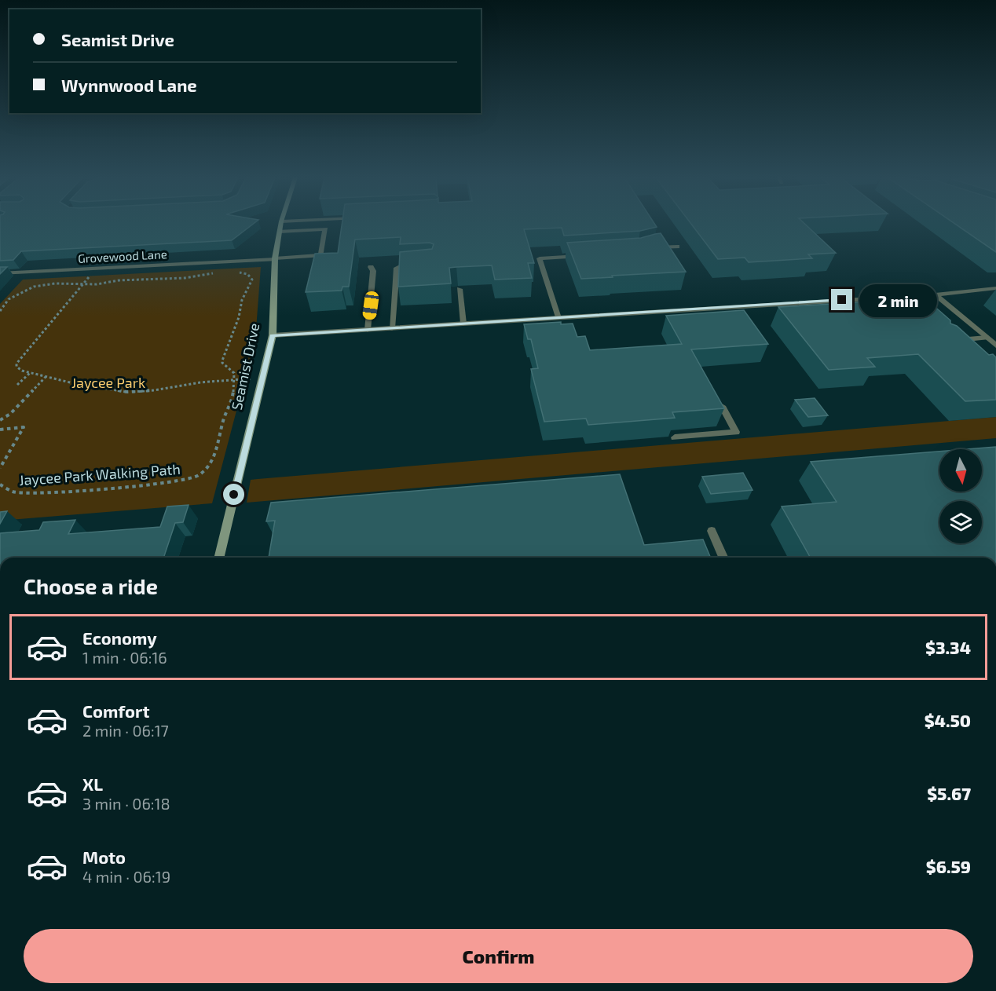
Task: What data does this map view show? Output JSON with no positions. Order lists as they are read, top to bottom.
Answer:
{
  "streets": {
    "street": ["Grovewood Lane", "Seamist Drive"],
    "path": ["Jaycee Park Walking Path"]
  },
  "crossings": [
    ["Grovewood Lane", "Seamist Drive"]
  ],
  "parks": ["Jaycee Park"],
  "north": "bottom",
  "page": {
    "banner": ["Seamist Drive", "Wynnwood Lane"],
    "bubble": "2 min",
    "heading": "Choose a ride",
    "list": [
      {
        "name": "Economy",
        "note": "1 min · 06:16",
        "value": "$3.34"
      },
      {
        "name": "Comfort",
        "note": "2 min · 06:17",
        "value": "$4.50"
      },
      {
        "name": "XL",
        "note": "3 min · 06:18",
        "value": "$5.67"
      },
      {
        "name": "Moto",
        "note": "4 min · 06:19",
        "value": "$6.59"
      }
    ],
    "buttons": "Confirm"
  }
}
